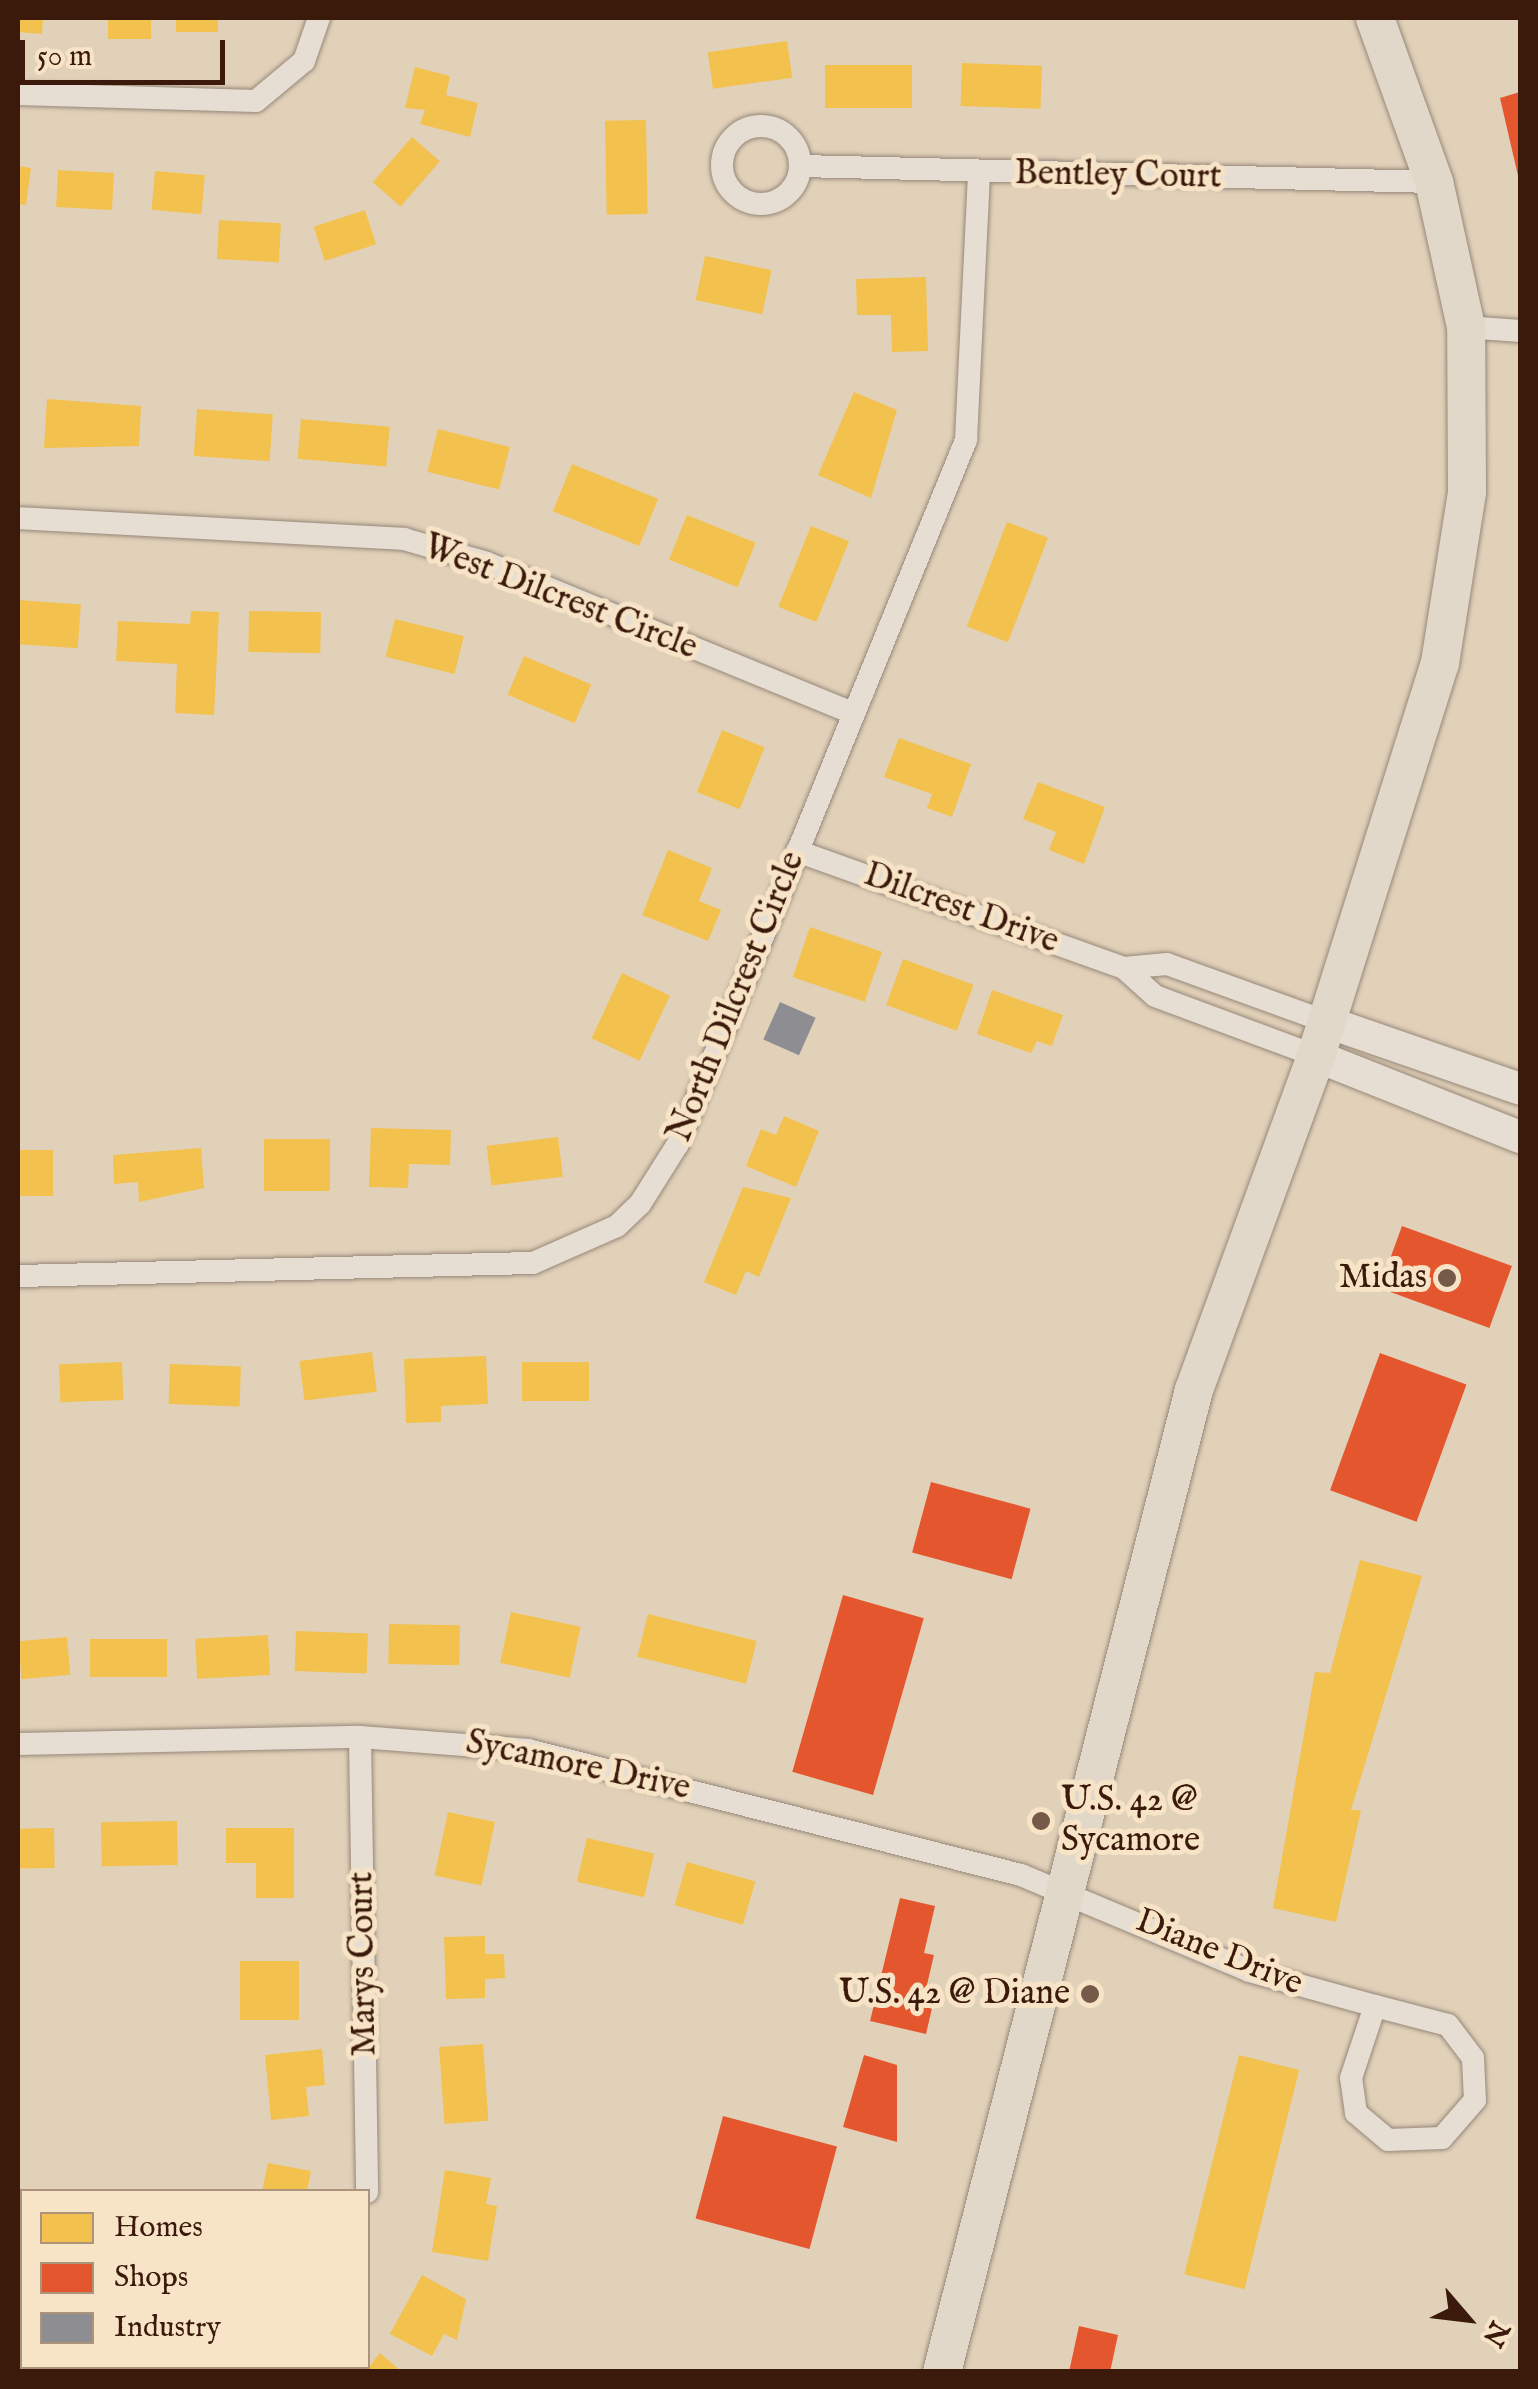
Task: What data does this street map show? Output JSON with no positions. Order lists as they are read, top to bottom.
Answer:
{
  "streets": {
    "street": [
      "Bentley Court",
      "West Dilcrest Circle",
      "Dilcrest Drive",
      "North Dilcrest Circle",
      "Sycamore Drive",
      "Diane Drive",
      "Marys Court"
    ]
  },
  "crossings": [
    ["Bentley Court", "North Dilcrest Circle"],
    ["West Dilcrest Circle", "North Dilcrest Circle"],
    ["Dilcrest Drive", "North Dilcrest Circle"],
    ["Sycamore Drive", "Diane Drive"],
    ["Sycamore Drive", "Marys Court"]
  ],
  "places": ["Midas", "U.S. 42 @ Sycamore", "U.S. 42 @ Diane"],
  "legend": ["Homes", "Shops", "Industry"],
  "scale_bar": "50 m",
  "north": "bottom right"
}
